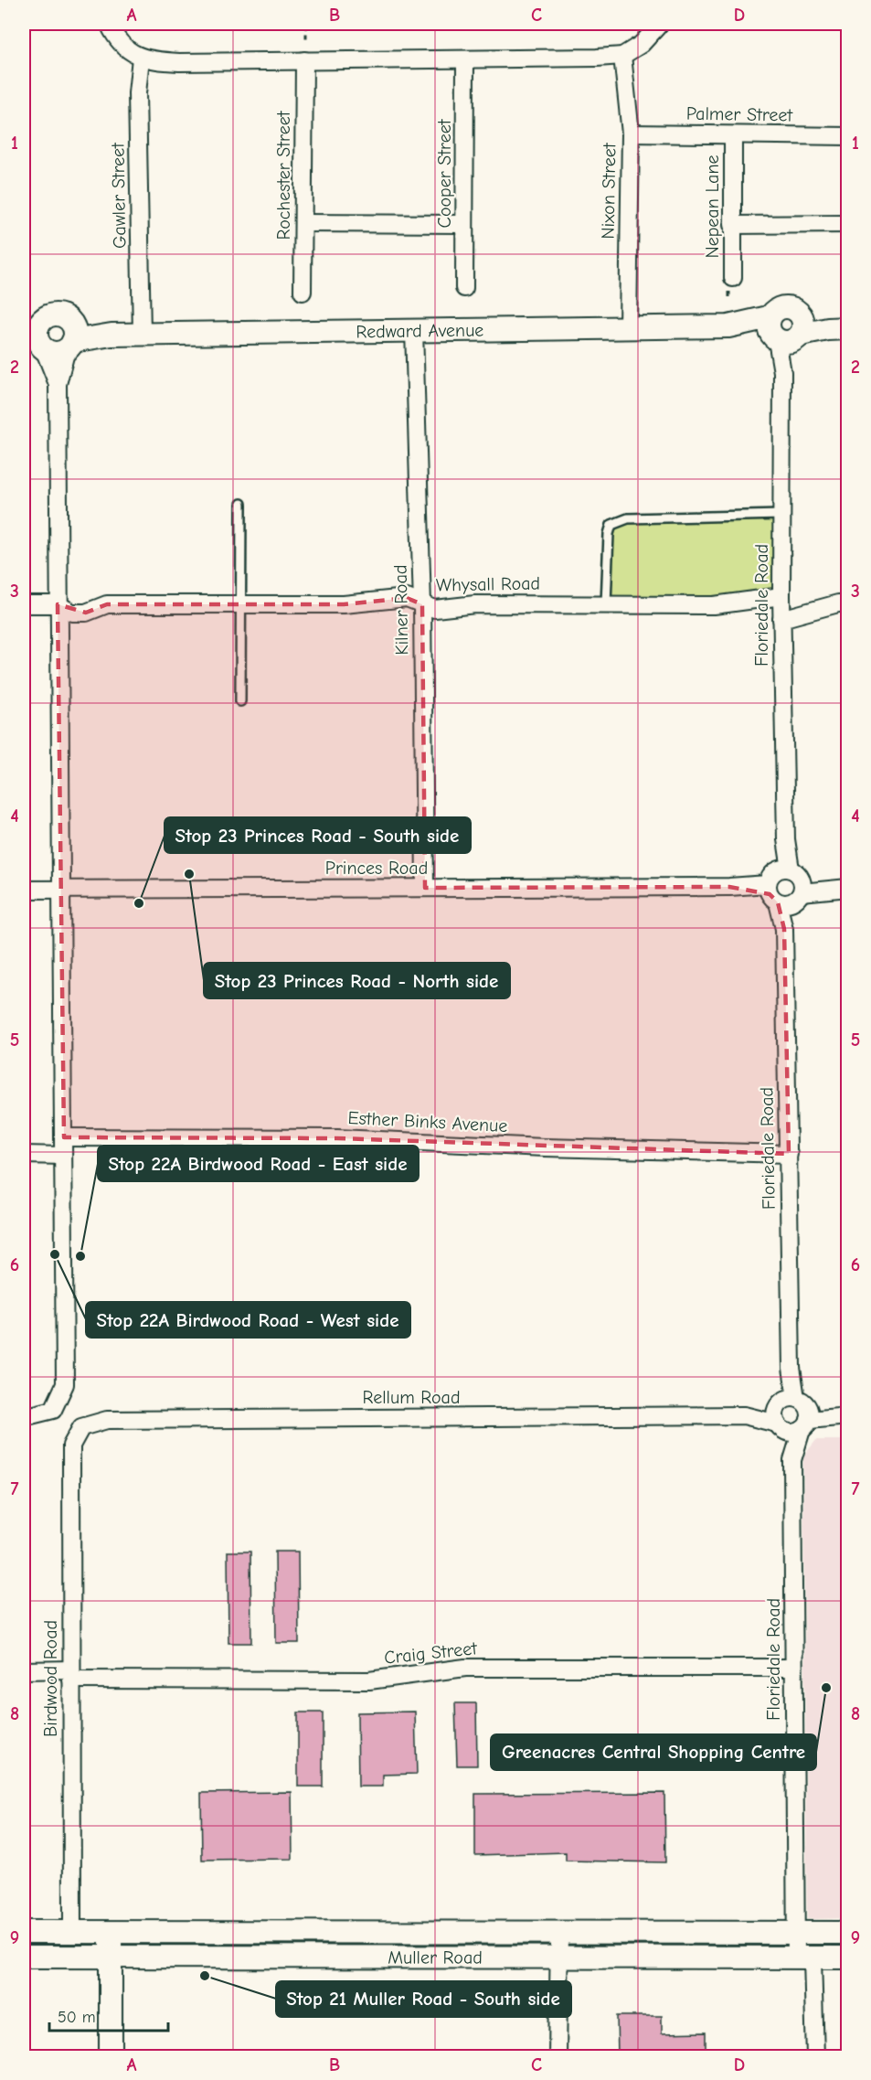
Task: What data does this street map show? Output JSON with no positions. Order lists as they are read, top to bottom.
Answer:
{
  "streets": {
    "main road": ["Redward Avenue", "Muller Road"],
    "street": [
      "Palmer Street",
      "Cooper Street",
      "Rochester Street",
      "Nixon Street",
      "Gawler Street",
      "Nepean Lane",
      "Whysall Road",
      "Floriedale Road",
      "Kilner Road",
      "Princes Road",
      "Esther Binks Avenue",
      "Rellum Road",
      "Craig Street",
      "Birdwood Road"
    ]
  },
  "crossings": [
    ["Palmer Street", "Nixon Street"],
    ["Palmer Street", "Nepean Lane"],
    ["Nixon Street", "Redward Avenue"],
    ["Gawler Street", "Redward Avenue"],
    ["Redward Avenue", "Floriedale Road"],
    ["Redward Avenue", "Kilner Road"],
    ["Whysall Road", "Floriedale Road"],
    ["Whysall Road", "Kilner Road"],
    ["Floriedale Road", "Princes Road"],
    ["Floriedale Road", "Esther Binks Avenue"],
    ["Floriedale Road", "Rellum Road"],
    ["Floriedale Road", "Craig Street"],
    ["Floriedale Road", "Muller Road"],
    ["Kilner Road", "Princes Road"],
    ["Rellum Road", "Birdwood Road"],
    ["Craig Street", "Birdwood Road"],
    ["Birdwood Road", "Muller Road"]
  ],
  "places": [
    "Stop 23 Princes Road - North side",
    "Stop 23 Princes Road - South side",
    "Stop 22A Birdwood Road - West side",
    "Stop 22A Birdwood Road - East side",
    "Greenacres Central Shopping Centre",
    "Stop 21 Muller Road - South side"
  ],
  "scale_bar": "50 m",
  "grid": {
    "columns": [
      "A",
      "B",
      "C",
      "D"
    ],
    "rows": [
      "1",
      "2",
      "3",
      "4",
      "5",
      "6",
      "7",
      "8",
      "9"
    ]
  }
}
